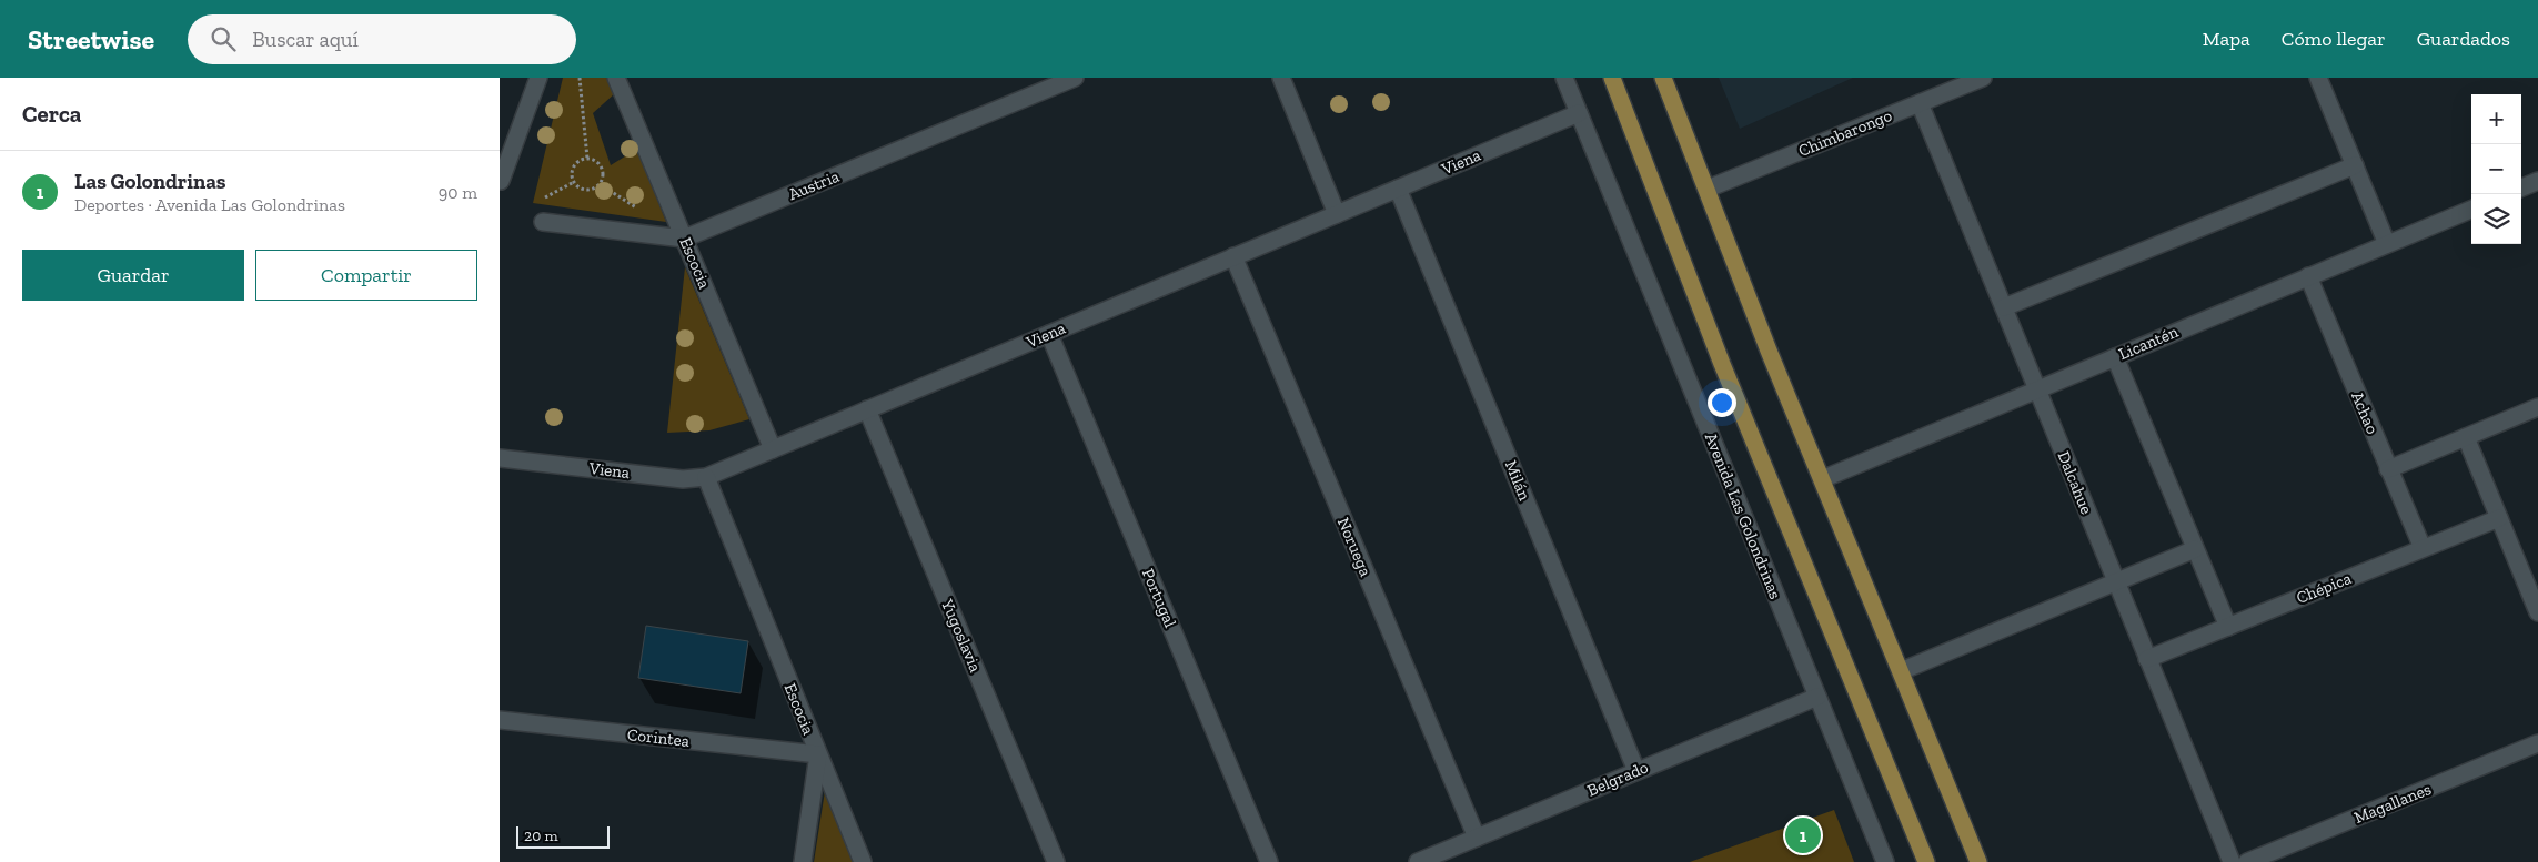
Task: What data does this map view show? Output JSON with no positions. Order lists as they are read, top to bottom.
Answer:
{
  "streets": {
    "street": [
      "Chimbarongo",
      "Viena",
      "Austria",
      "Escocia",
      "Licantén",
      "Achao",
      "Milán",
      "Dalcahue",
      "Avenida Las Golondrinas",
      "Noruega",
      "Chépica",
      "Portugal",
      "Yugoslavia",
      "Corintea",
      "Belgrado",
      "Magallanes"
    ]
  },
  "crossings": [
    ["Chimbarongo", "Dalcahue"],
    ["Viena", "Escocia"],
    ["Viena", "Milán"],
    ["Viena", "Avenida Las Golondrinas"],
    ["Viena", "Noruega"],
    ["Viena", "Portugal"],
    ["Viena", "Yugoslavia"],
    ["Austria", "Escocia"],
    ["Escocia", "Corintea"],
    ["Licantén", "Achao"],
    ["Licantén", "Dalcahue"],
    ["Achao", "Chépica"],
    ["Milán", "Belgrado"],
    ["Dalcahue", "Chépica"],
    ["Avenida Las Golondrinas", "Belgrado"],
    ["Noruega", "Belgrado"]
  ],
  "scale_bar": "20 m",
  "page": {
    "header": "Streetwise",
    "search": "Buscar aquí",
    "nav": ["Mapa", "Cómo llegar", "Guardados"],
    "heading": "Cerca",
    "map_buttons": ["+", "−"],
    "list": [
      {
        "mark": "1",
        "name": "Las Golondrinas",
        "note": "Deportes · Avenida Las Golondrinas",
        "value": "90 m"
      }
    ],
    "buttons": ["Guardar", "Compartir"],
    "pins": "1",
    "scale": "20 m"
  }
}
